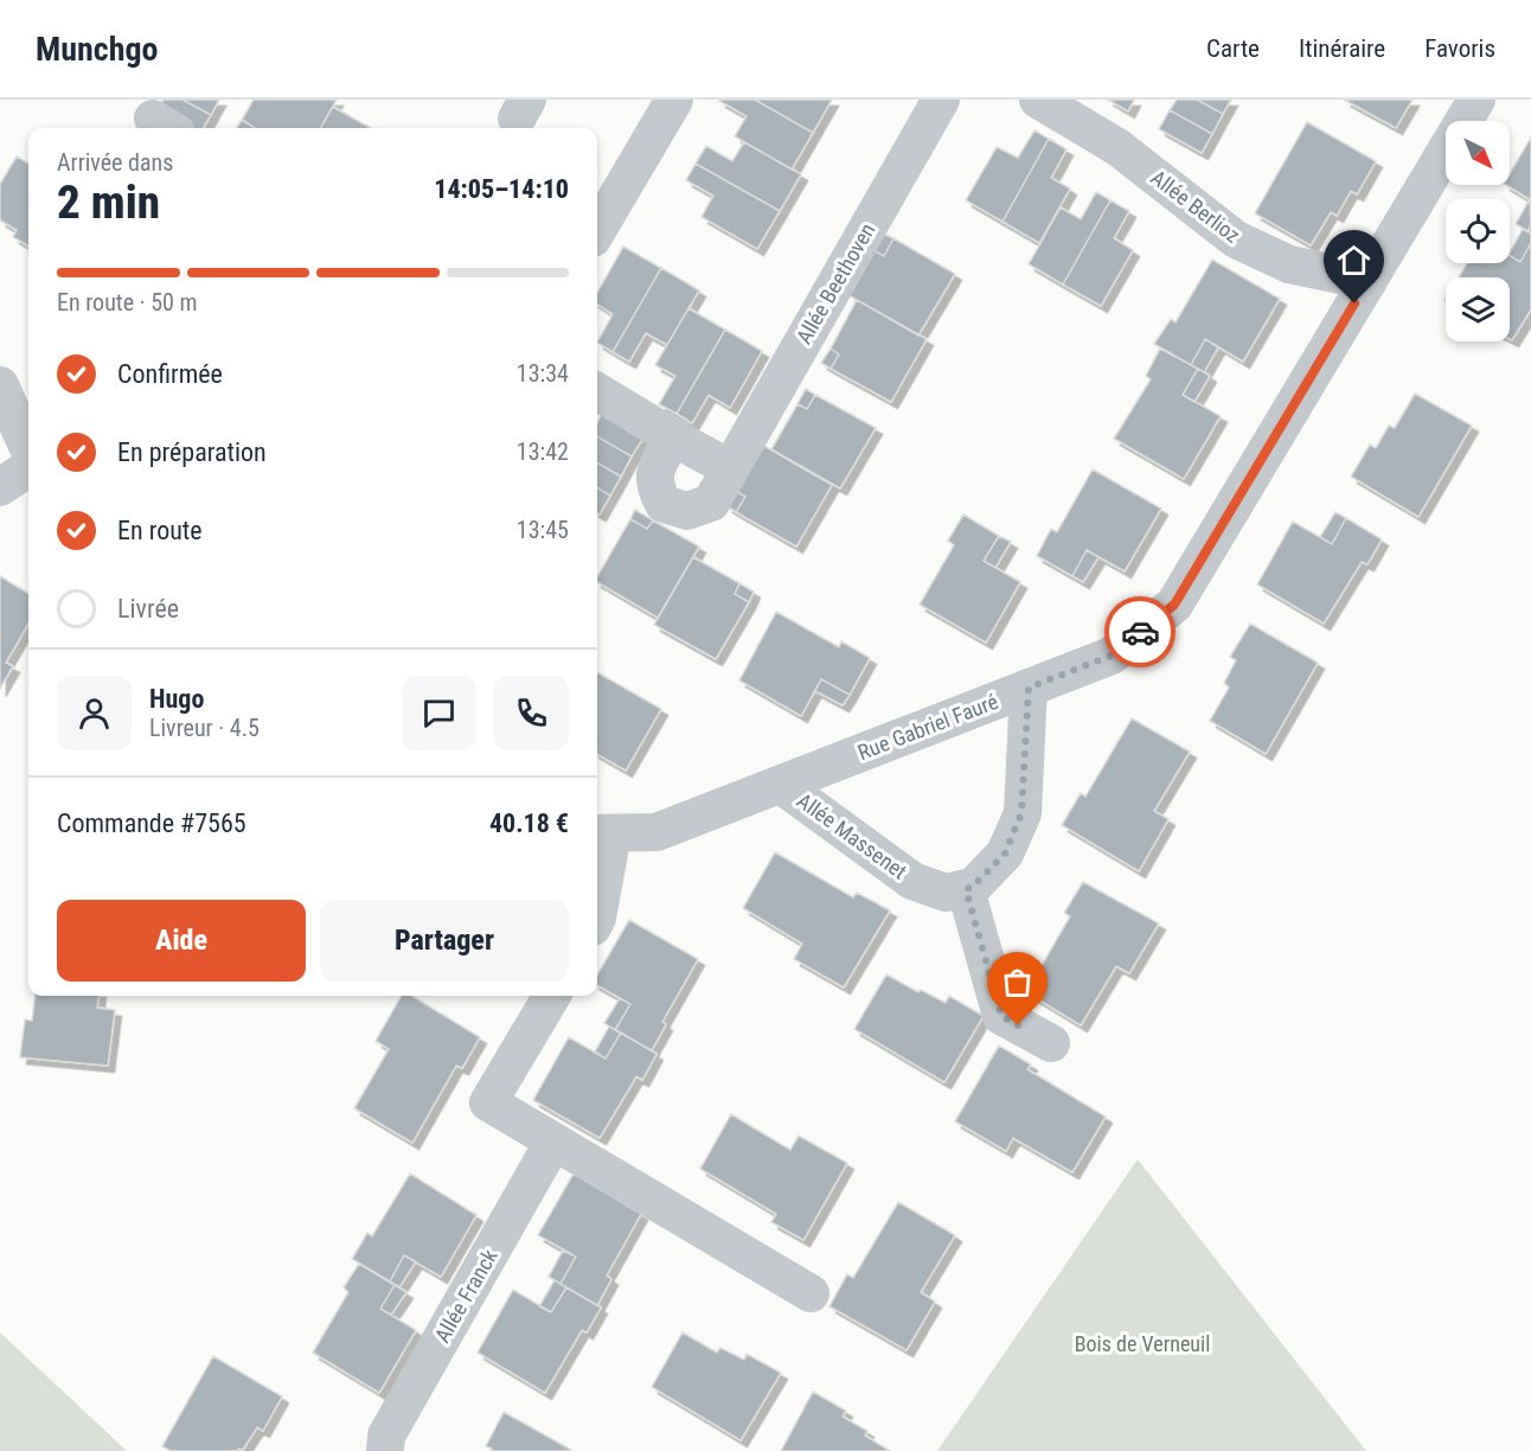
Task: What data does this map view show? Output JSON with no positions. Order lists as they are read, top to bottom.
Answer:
{
  "streets": {
    "street": [
      "Allée Berlioz",
      "Allée Beethoven",
      "Rue Gabriel Fauré",
      "Allée Massenet",
      "Allée Franck"
    ]
  },
  "crossings": [
    ["Allée Berlioz", "Rue Gabriel Fauré"],
    ["Rue Gabriel Fauré", "Allée Massenet"]
  ],
  "parks": ["Bois de Verneuil"],
  "north": "bottom right",
  "page": {
    "header": "Munchgo",
    "nav": ["Carte", "Itinéraire", "Favoris"],
    "heading": ["2 min", "Arrivée dans", "14:05–14:10"],
    "panel": [
      "Hugo",
      "Livreur · 4.5",
      "Commande #7565",
      "40.18 €"
    ],
    "bar": "En route · 50 m",
    "list": [
      ["Confirmée", "13:34"],
      ["En préparation", "13:42"],
      ["En route", "13:45"],
      "Livrée"
    ],
    "buttons": ["Aide", "Partager"]
  }
}
